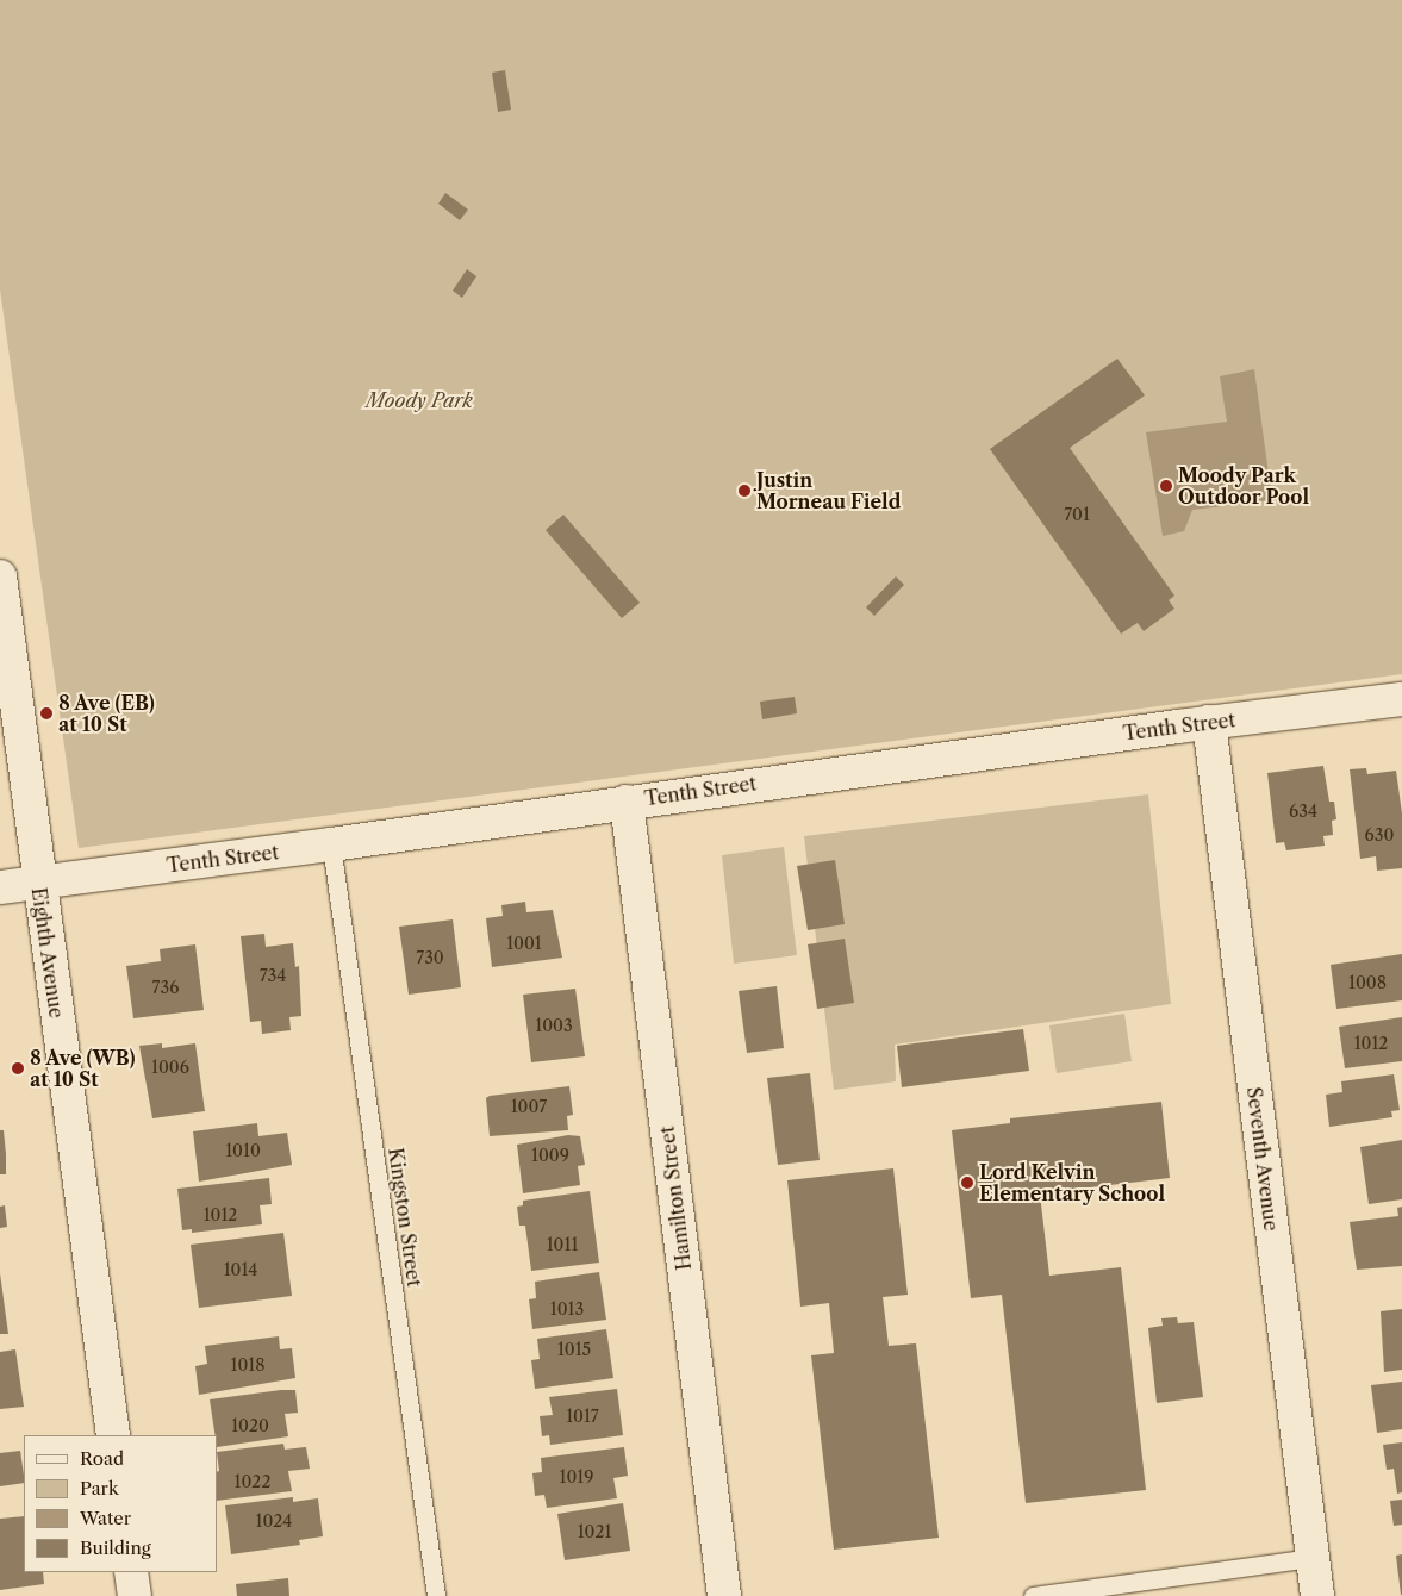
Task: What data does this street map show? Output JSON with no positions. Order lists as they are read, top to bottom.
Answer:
{
  "streets": {
    "street": [
      "Tenth Street",
      "Eighth Avenue",
      "Seventh Avenue",
      "Hamilton Street"
    ],
    "lane": ["Kingston Street"]
  },
  "crossings": [
    ["Tenth Street", "Eighth Avenue"],
    ["Tenth Street", "Seventh Avenue"],
    ["Tenth Street", "Hamilton Street"],
    ["Tenth Street", "Kingston Street"]
  ],
  "parks": ["Moody Park"],
  "places": [
    "Moody Park Outdoor Pool",
    "Justin Morneau Field",
    "8 Ave (EB) at 10 St",
    "8 Ave (WB) at 10 St",
    "Lord Kelvin Elementary School"
  ],
  "house_numbers": [
    "701",
    "634",
    "630",
    "1001",
    "730",
    "734",
    "1008",
    "736",
    "1003",
    "1012",
    "1006",
    "1007",
    "1010",
    "1009",
    "1012",
    "1011",
    "1014",
    "1013",
    "1015",
    "1018",
    "1017",
    "1020",
    "1019",
    "1022",
    "1024",
    "1021"
  ],
  "legend": [
    "Road",
    "Park",
    "Water",
    "Building"
  ]
}
